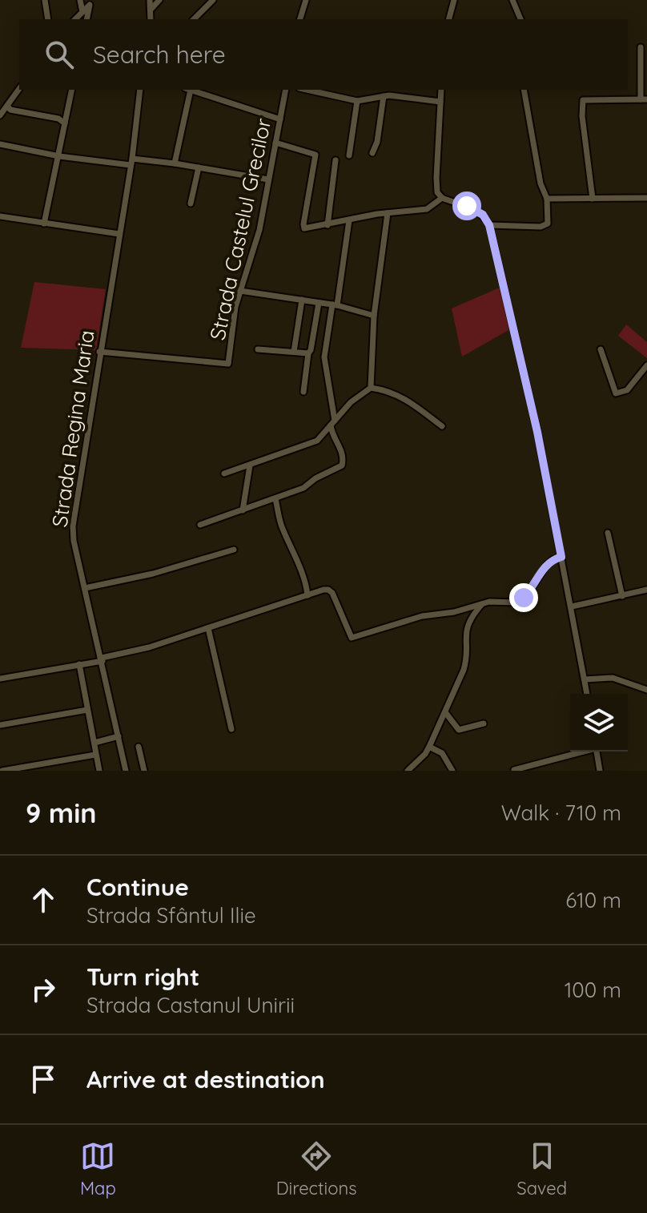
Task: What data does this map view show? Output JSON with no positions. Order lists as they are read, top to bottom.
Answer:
{
  "streets": {
    "street": ["Strada Castelul Grecilor", "Strada Regina Maria"]
  },
  "crossings": [
    ["Strada Castelul Grecilor", "Strada Regina Maria"]
  ],
  "page": {
    "search": "Search here",
    "heading": ["9 min", "Walk · 710 m"],
    "list": [
      ["Continue", "Strada Sfântul Ilie", "610 m"],
      ["Turn right", "Strada Castanul Unirii", "100 m"],
      "Arrive at destination"
    ],
    "nav": ["Map", "Directions", "Saved"]
  }
}
